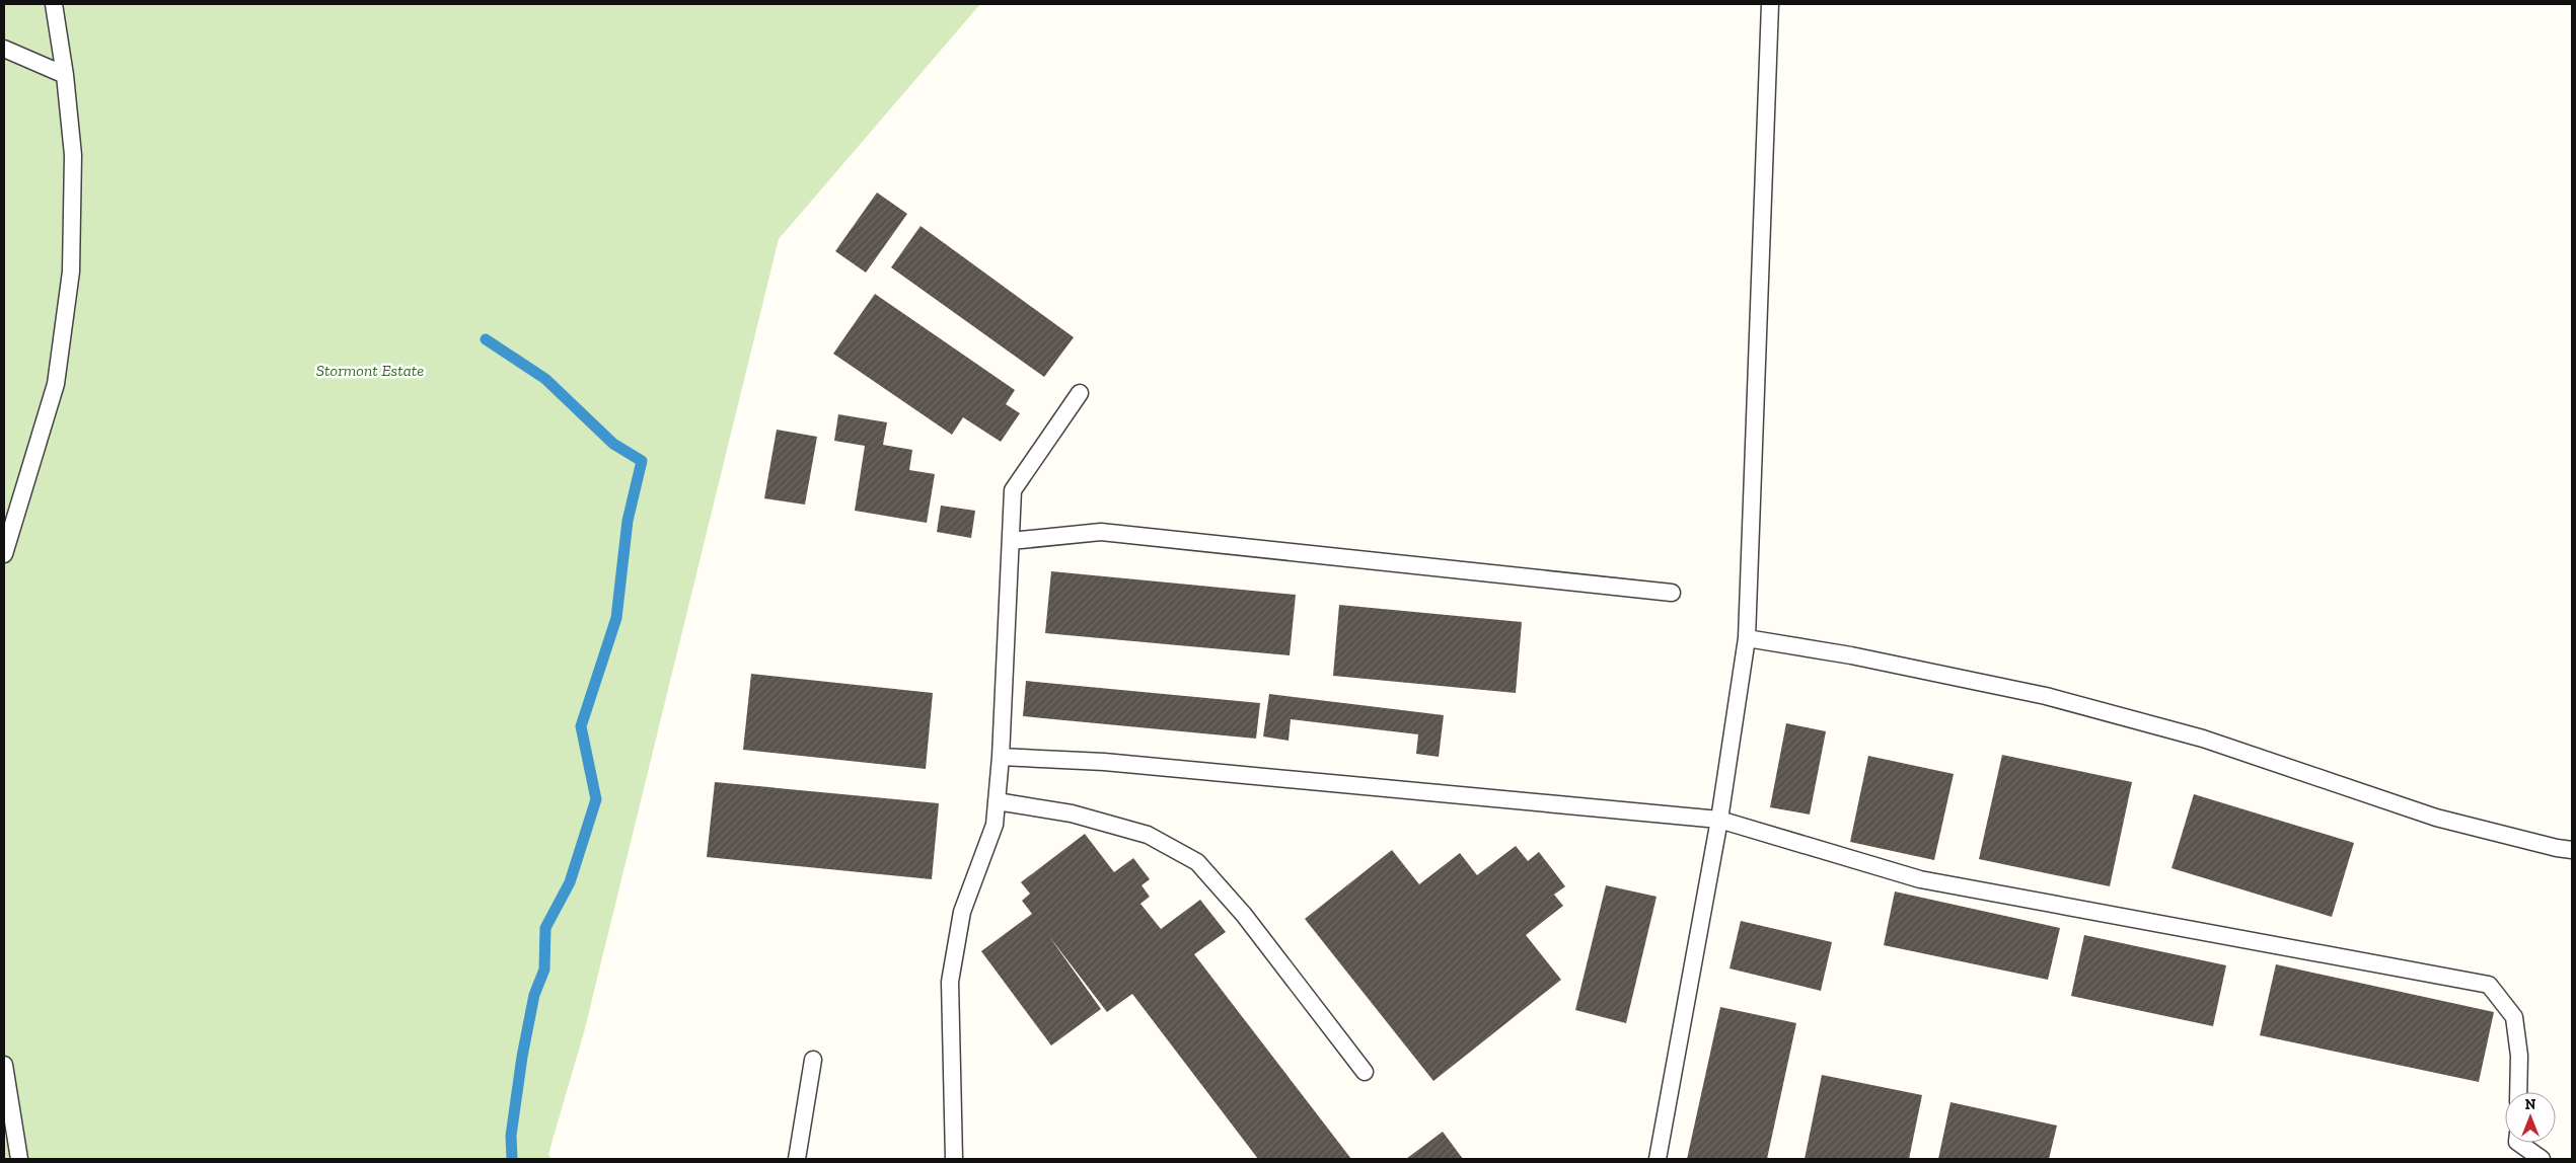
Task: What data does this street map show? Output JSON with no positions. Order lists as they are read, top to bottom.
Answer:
{
  "parks": ["Stormont Estate"],
  "north": "top"
}
